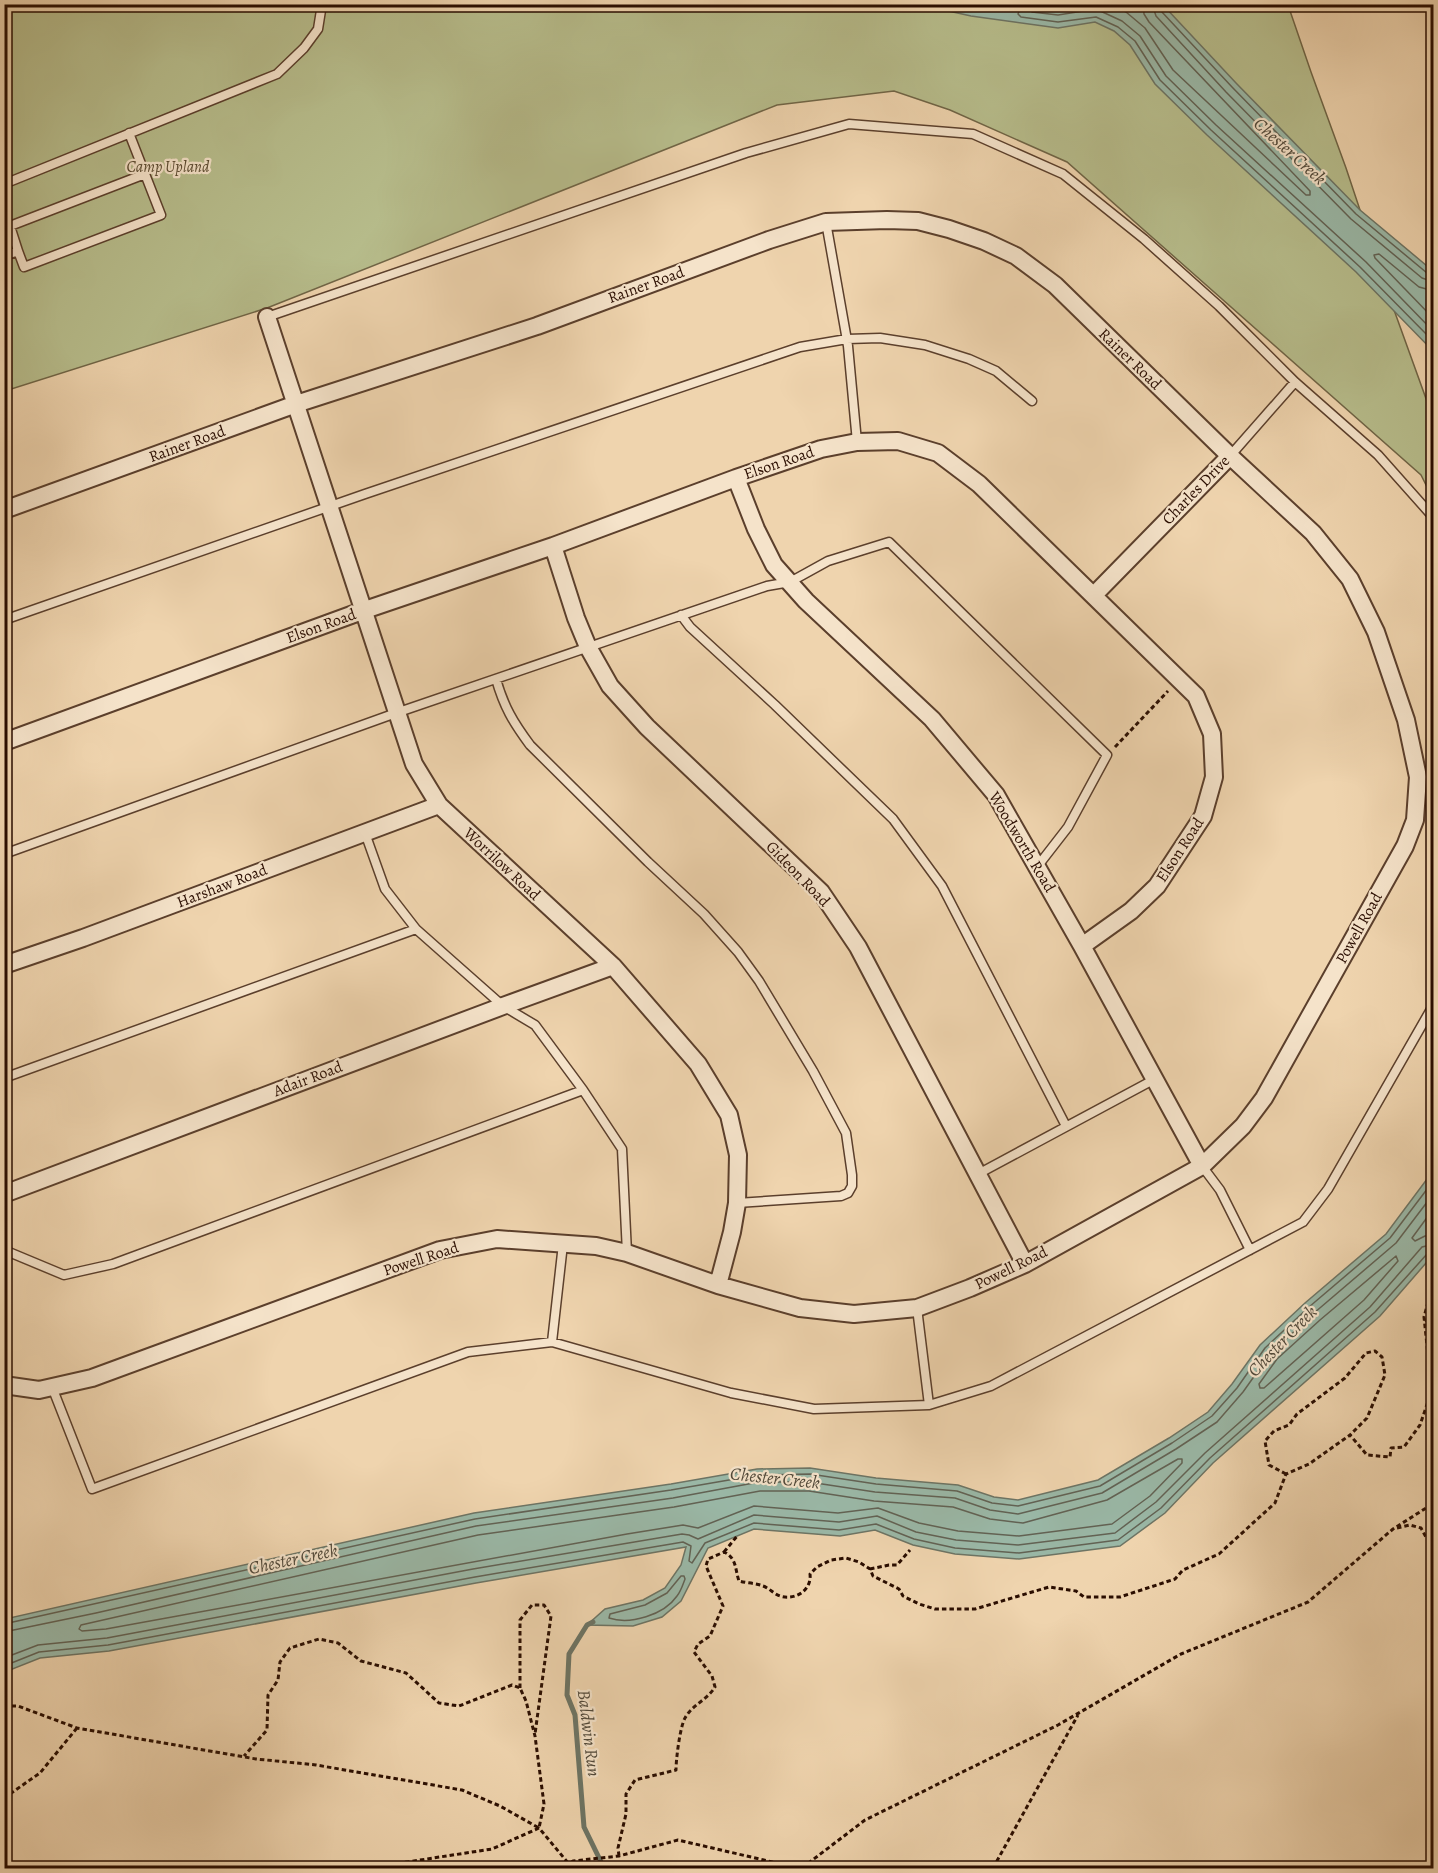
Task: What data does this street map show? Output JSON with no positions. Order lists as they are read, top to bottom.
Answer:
{
  "streets": {
    "street": [
      "Rainer Road",
      "Elson Road",
      "Charles Drive",
      "Woodworth Road",
      "Worrilow Road",
      "Gideon Road",
      "Harshaw Road",
      "Powell Road",
      "Adair Road"
    ]
  },
  "crossings": [
    ["Rainer Road", "Charles Drive"],
    ["Rainer Road", "Worrilow Road"],
    ["Rainer Road", "Powell Road"],
    ["Elson Road", "Charles Drive"],
    ["Elson Road", "Woodworth Road"],
    ["Elson Road", "Worrilow Road"],
    ["Elson Road", "Gideon Road"],
    ["Charles Drive", "Powell Road"],
    ["Woodworth Road", "Powell Road"],
    ["Worrilow Road", "Harshaw Road"],
    ["Worrilow Road", "Powell Road"],
    ["Worrilow Road", "Adair Road"],
    ["Gideon Road", "Powell Road"]
  ],
  "water": ["Chester Creek", "Baldwin Run"],
  "parks": ["Camp Upland"]
}
